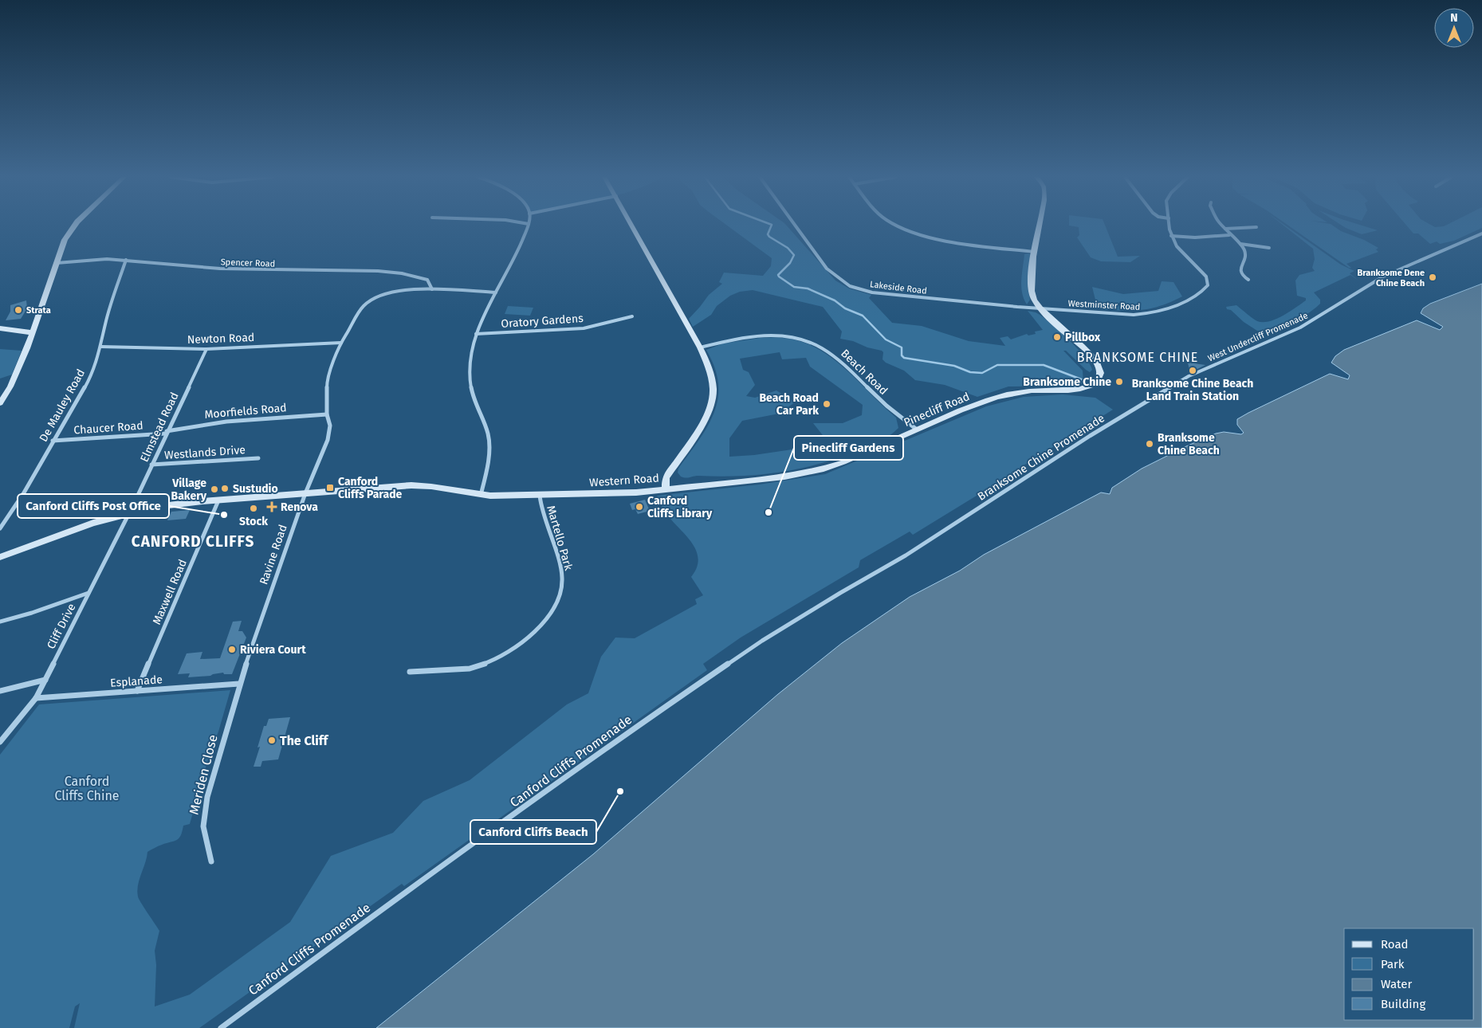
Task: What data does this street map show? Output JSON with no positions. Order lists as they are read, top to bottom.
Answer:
{
  "streets": {
    "main road": ["Pinecliff Road", "Western Road"],
    "street": [
      "Spencer Road",
      "Lakeside Road",
      "Westminster Road",
      "Oratory Gardens",
      "West Undercliff Promenade",
      "Newton Road",
      "Beach Road",
      "De Mauley Road",
      "Moorfields Road",
      "Elmstead Road",
      "Chaucer Road",
      "Westlands Drive",
      "Branksome Chine Promenade",
      "Martello Park",
      "Ravine Road",
      "Maxwell Road",
      "Cliff Drive",
      "Esplanade",
      "Canford Cliffs Promenade",
      "Meriden Close"
    ]
  },
  "crossings": [
    ["Spencer Road", "De Mauley Road"],
    ["Spencer Road", "Ravine Road"],
    ["Lakeside Road", "Westminster Road"],
    ["Lakeside Road", "Pinecliff Road"],
    ["Westminster Road", "Pinecliff Road"],
    ["West Undercliff Promenade", "Branksome Chine Promenade"],
    ["Newton Road", "De Mauley Road"],
    ["Newton Road", "Elmstead Road"],
    ["Newton Road", "Ravine Road"],
    ["Beach Road", "Pinecliff Road"],
    ["Beach Road", "Western Road"],
    ["De Mauley Road", "Chaucer Road"],
    ["Pinecliff Road", "Western Road"],
    ["Moorfields Road", "Elmstead Road"],
    ["Moorfields Road", "Chaucer Road"],
    ["Moorfields Road", "Ravine Road"],
    ["Elmstead Road", "Chaucer Road"],
    ["Elmstead Road", "Westlands Drive"],
    ["Elmstead Road", "Western Road"],
    ["Elmstead Road", "Cliff Drive"],
    ["Branksome Chine Promenade", "Canford Cliffs Promenade"],
    ["Western Road", "Martello Park"],
    ["Western Road", "Ravine Road"],
    ["Western Road", "Maxwell Road"],
    ["Western Road", "Cliff Drive"],
    ["Ravine Road", "Esplanade"],
    ["Ravine Road", "Meriden Close"],
    ["Maxwell Road", "Esplanade"],
    ["Cliff Drive", "Esplanade"]
  ],
  "districts": ["BRANKSOME CHINE", "CANFORD CLIFFS"],
  "parks": ["Canford Cliffs Chine"],
  "places": {
    "other": [
      "Branksome Dene Chine Beach",
      "Strata",
      "Pillbox",
      "Branksome Chine Beach Land Train Station",
      "Branksome Chine",
      "Beach Road Car Park",
      "Branksome Chine Beach",
      "Sustudio",
      "Village Bakery",
      "Canford Cliffs Library",
      "Stock",
      "Pinecliff Gardens",
      "Canford Cliffs Post Office",
      "Riviera Court",
      "The Cliff",
      "Canford Cliffs Beach"
    ],
    "transit": ["Canford Cliffs Parade"],
    "health": ["Renova"]
  },
  "legend": [
    "Road",
    "Park",
    "Water",
    "Building"
  ],
  "north": "top"
}
